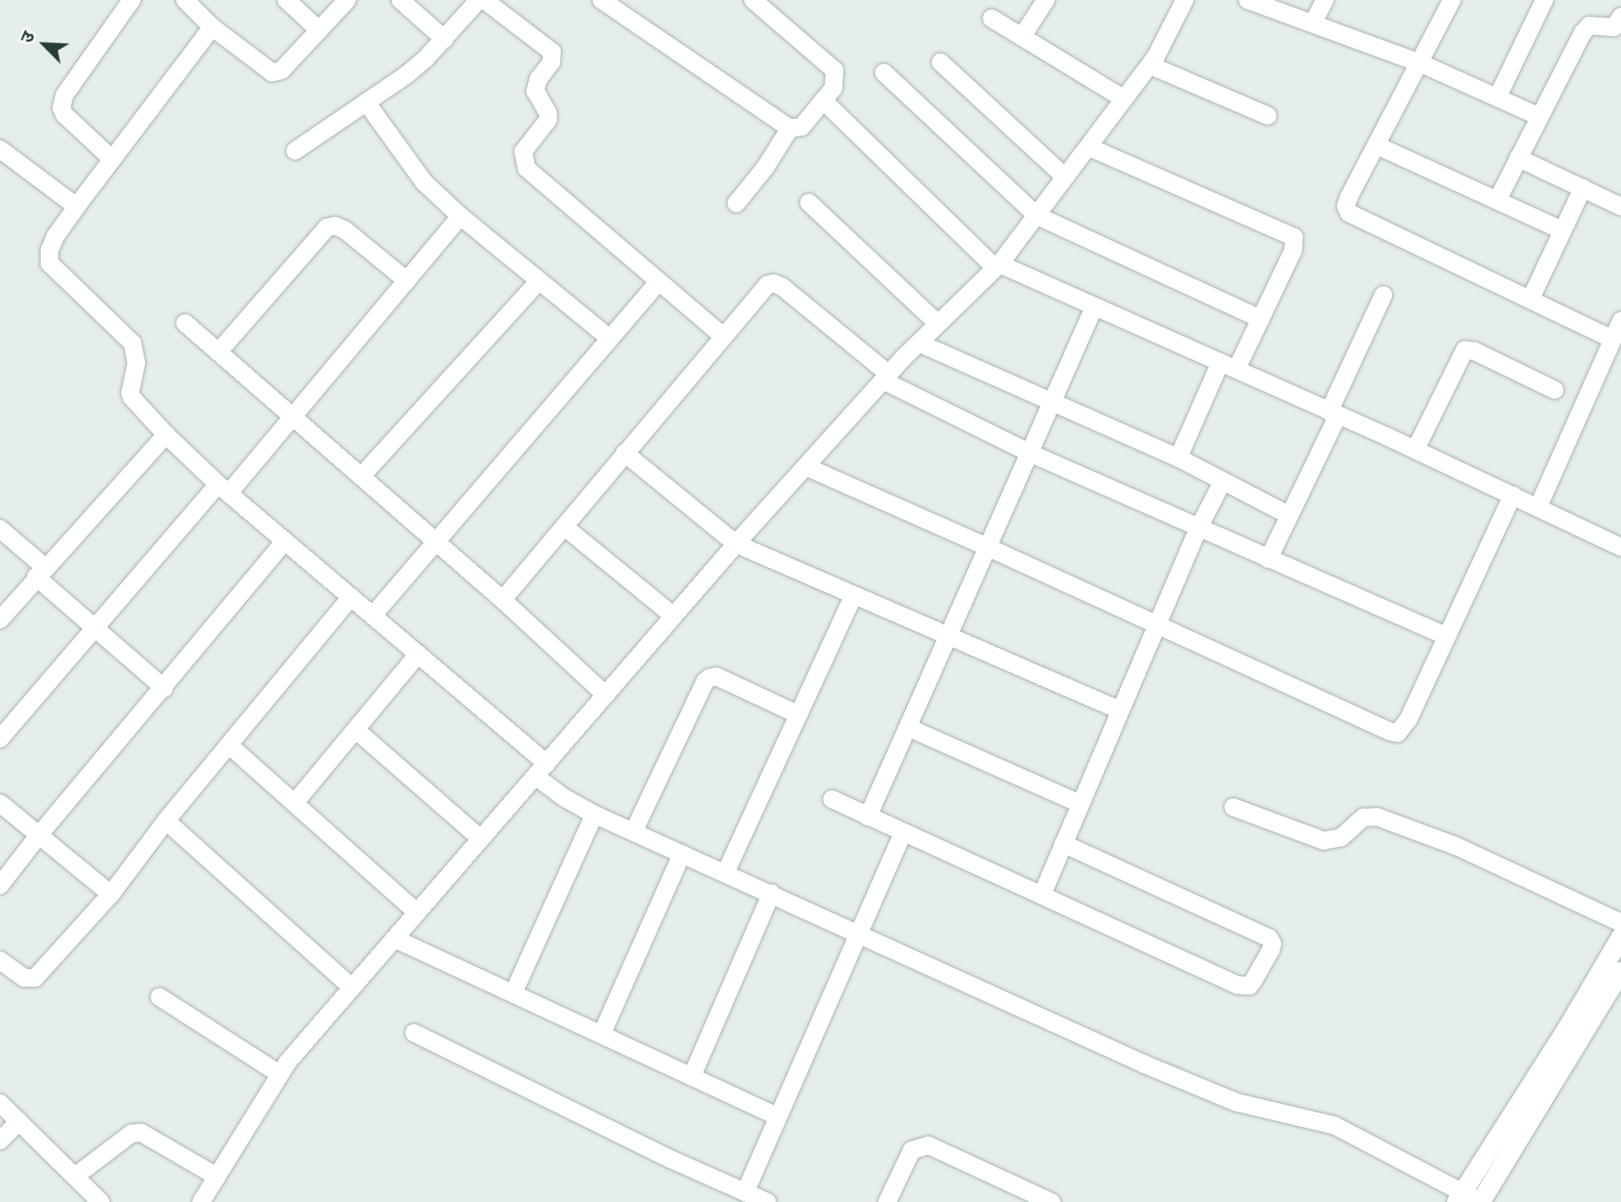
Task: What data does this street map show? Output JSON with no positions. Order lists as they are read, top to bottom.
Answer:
{
  "north": "top left"
}
